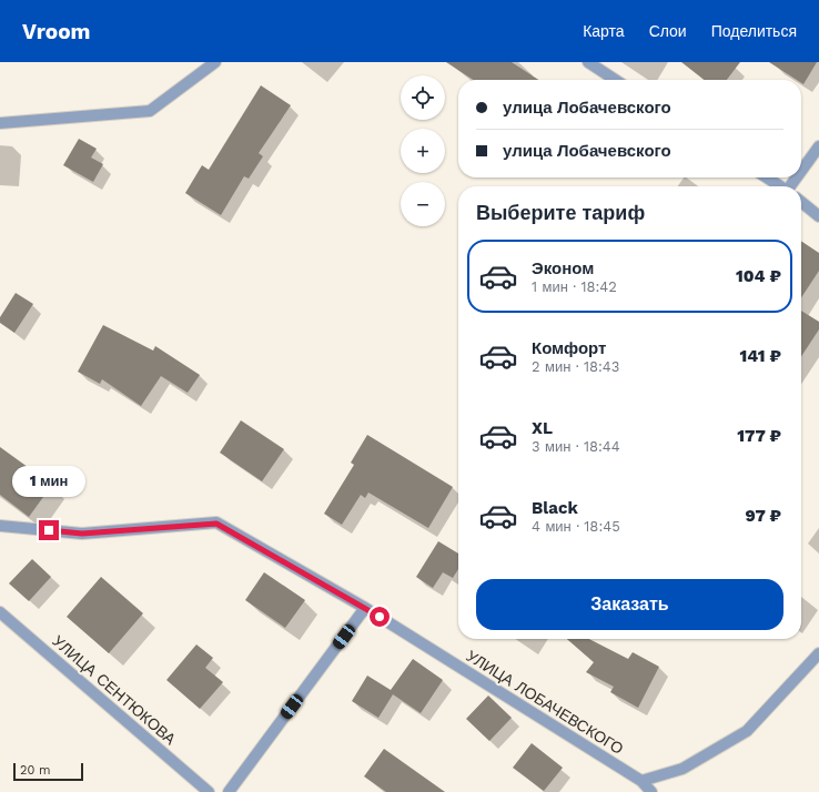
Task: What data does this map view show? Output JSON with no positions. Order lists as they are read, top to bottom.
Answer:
{
  "streets": {
    "street": ["УЛИЦА СЕНТЮКОВА", "УЛИЦА ЛОБАЧЕВСКОГО"]
  },
  "scale_bar": "20 m",
  "page": {
    "header": "Vroom",
    "nav": ["Карта", "Слои", "Поделиться"],
    "map_buttons": ["+", "−"],
    "banner": ["улица Лобачевского", "улица Лобачевского"],
    "heading": "Выберите тариф",
    "list": [
      {
        "name": "Эконом",
        "note": "1 мин · 18:42",
        "value": "104 ₽"
      },
      {
        "name": "Комфорт",
        "note": "2 мин · 18:43",
        "value": "141 ₽"
      },
      {
        "name": "XL",
        "note": "3 мин · 18:44",
        "value": "177 ₽"
      },
      {
        "name": "Black",
        "note": "4 мин · 18:45",
        "value": "97 ₽"
      }
    ],
    "bubble": "1 мин",
    "buttons": "Заказать",
    "scale": "20 m"
  }
}
